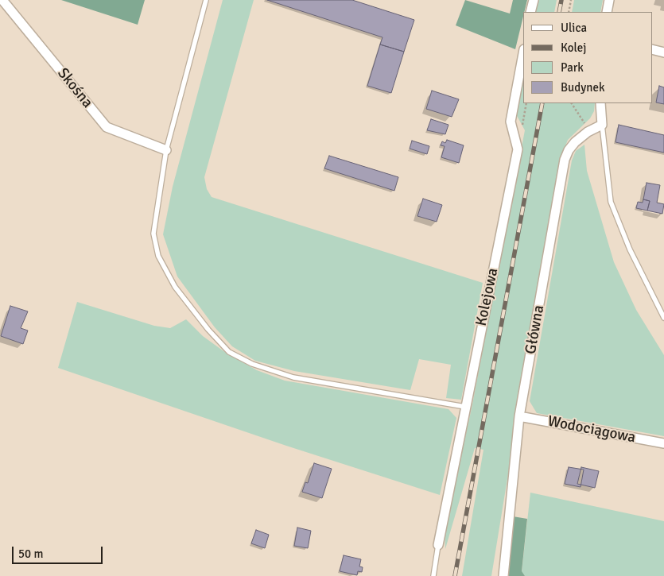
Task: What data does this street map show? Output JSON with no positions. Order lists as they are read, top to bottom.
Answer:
{
  "streets": {
    "street": [
      "Skośna",
      "Kolejowa",
      "Główna",
      "Wodociągowa"
    ]
  },
  "crossings": [
    ["Główna", "Wodociągowa"]
  ],
  "legend": [
    "Ulica",
    "Kolej",
    "Park",
    "Budynek"
  ],
  "scale_bar": "50 m"
}
